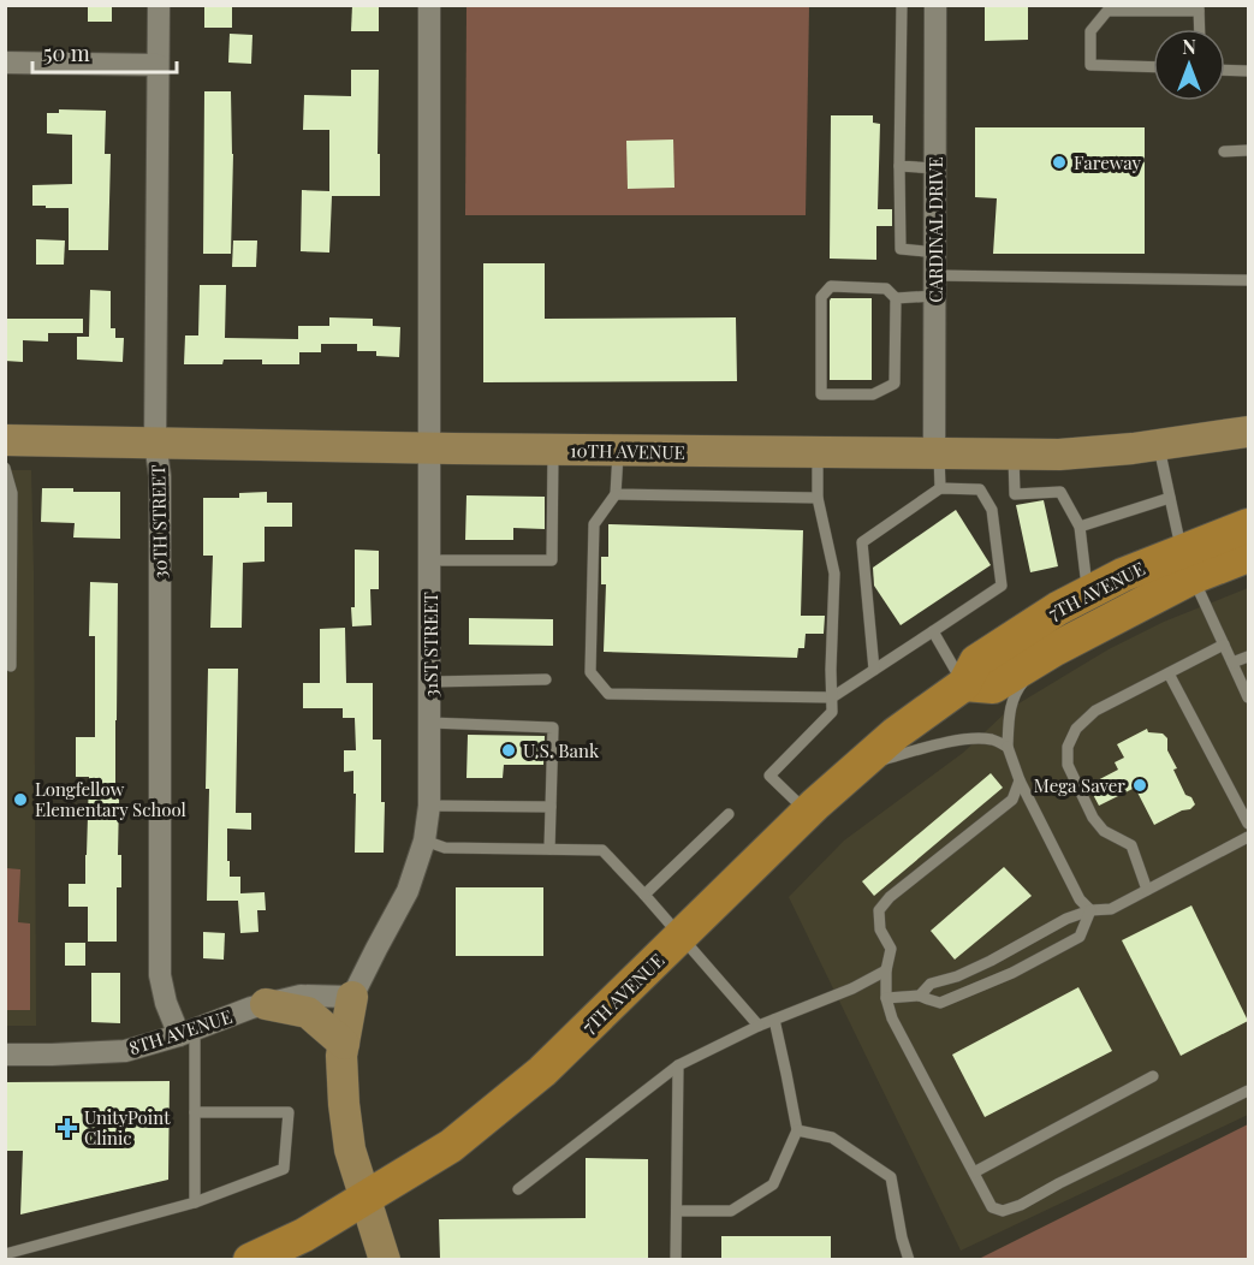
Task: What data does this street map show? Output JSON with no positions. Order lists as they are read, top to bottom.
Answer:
{
  "streets": {
    "main road": ["7TH AVENUE"],
    "street": [
      "CARDINAL DRIVE",
      "10TH AVENUE",
      "30TH STREET",
      "31ST STREET",
      "8TH AVENUE"
    ]
  },
  "crossings": [
    ["CARDINAL DRIVE", "10TH AVENUE"],
    ["10TH AVENUE", "30TH STREET"],
    ["10TH AVENUE", "31ST STREET"],
    ["30TH STREET", "8TH AVENUE"],
    ["7TH AVENUE", "31ST STREET"],
    ["31ST STREET", "8TH AVENUE"]
  ],
  "places": {
    "other": [
      "Fareway",
      "U.S. Bank",
      "Mega Saver",
      "Longfellow Elementary School"
    ],
    "health": ["UnityPoint Clinic"]
  },
  "scale_bar": "50 m",
  "north": "top"
}
